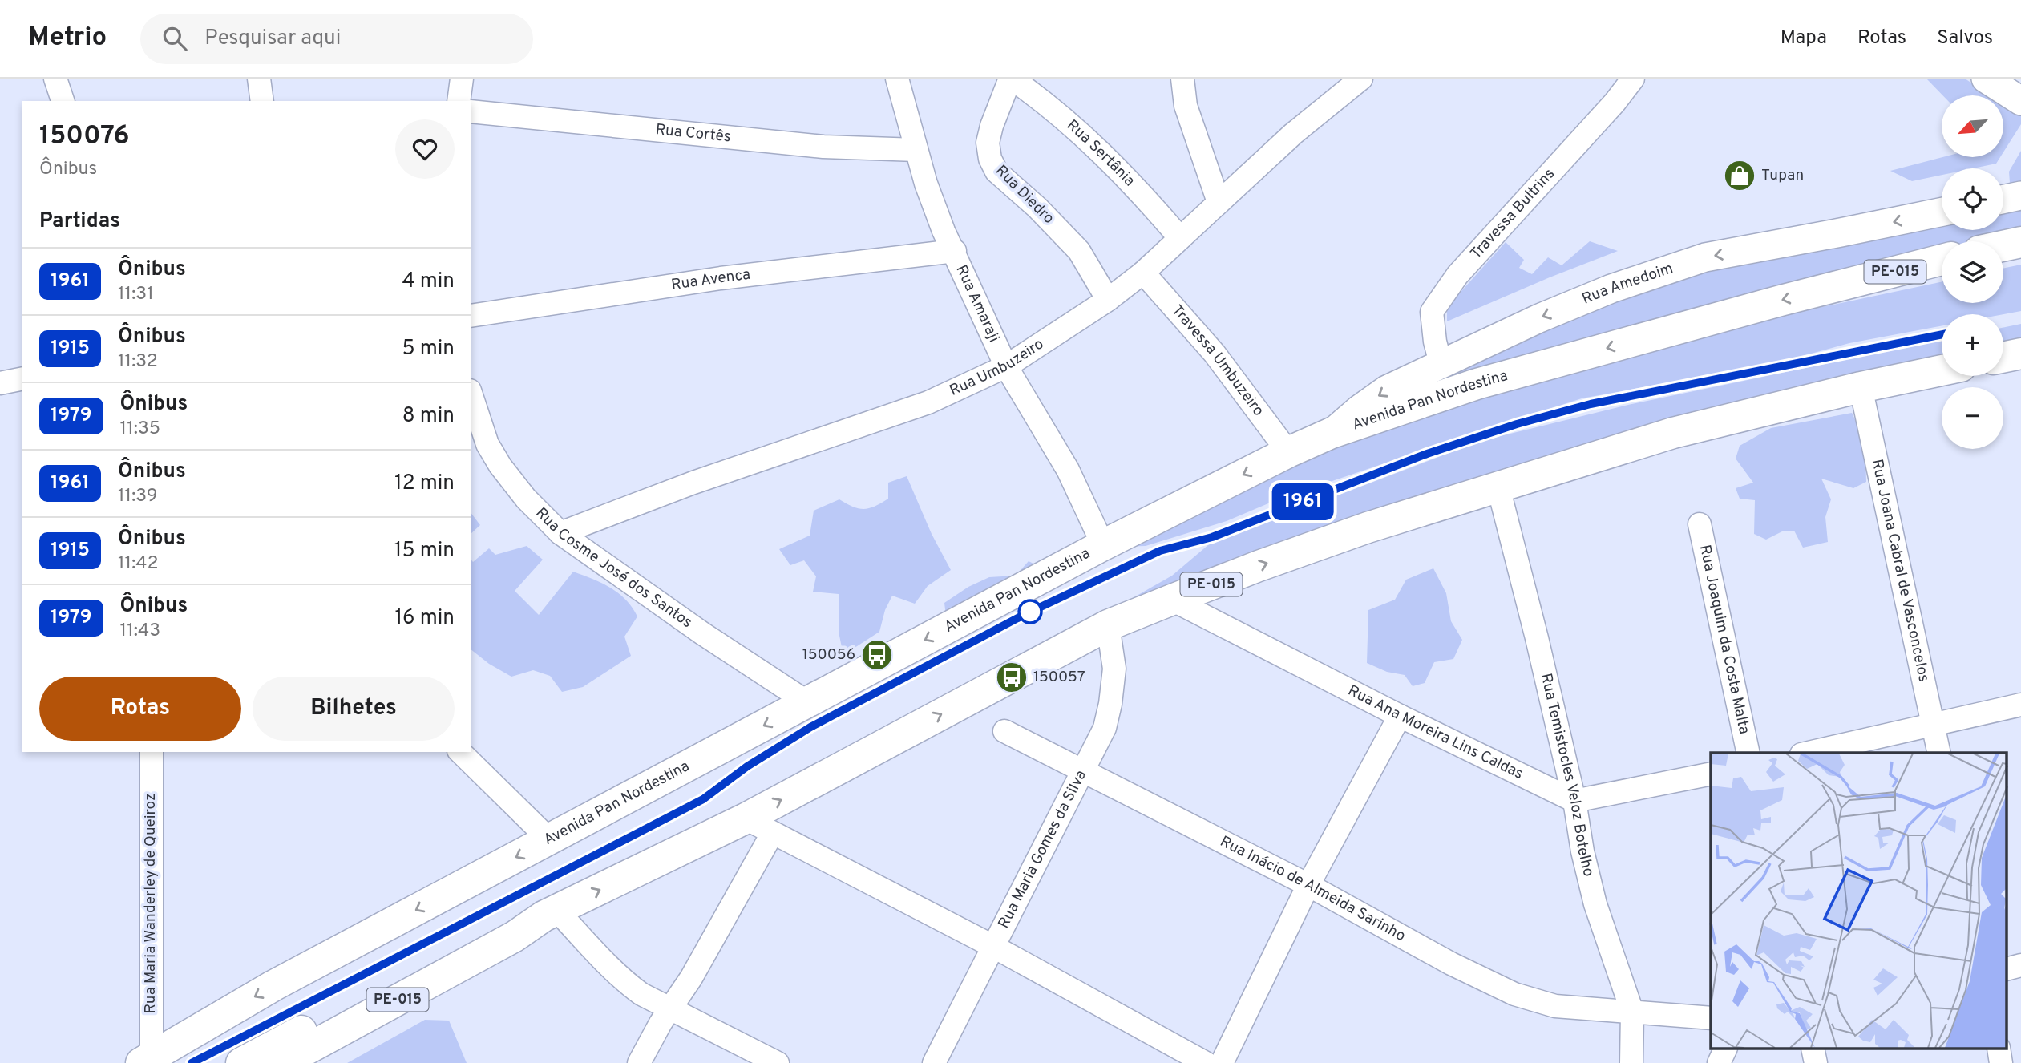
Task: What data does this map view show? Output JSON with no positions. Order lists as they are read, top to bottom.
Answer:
{
  "streets": {
    "highway": ["PE-015", "Avenida Pan Nordestina"],
    "main road": ["Rua Amedoim"],
    "street": [
      "Rua Cortês",
      "Rua Sertânia",
      "Rua Diedro",
      "Travessa Bultrins",
      "Rua Avenca",
      "Rua Amaraji",
      "Travessa Umbuzeiro",
      "Rua Umbuzeiro",
      "Rua Cosme José dos Santos",
      "Rua Joana Cabral de Vasconcelos",
      "Rua Joaquim da Costa Malta",
      "Rua Ana Moreira Lins Caldas",
      "Rua Temistocles Veloz Botelho",
      "Rua Maria Gomes da Silva",
      "Rua Inácio de Almeida Sarinho",
      "Rua Maria Wanderley de Queiroz"
    ]
  },
  "crossings": [
    ["Rua Cortês", "Rua Amaraji"],
    ["Rua Sertânia", "Rua Diedro"],
    ["Rua Sertânia", "Rua Umbuzeiro"],
    ["Rua Diedro", "Rua Umbuzeiro"],
    ["Travessa Bultrins", "Rua Amedoim"],
    ["PE-015", "Rua Joana Cabral de Vasconcelos"],
    ["PE-015", "Rua Ana Moreira Lins Caldas"],
    ["PE-015", "Rua Temistocles Veloz Botelho"],
    ["PE-015", "Rua Maria Gomes da Silva"],
    ["Rua Avenca", "Rua Amaraji"],
    ["Rua Amedoim", "Avenida Pan Nordestina"],
    ["Rua Amaraji", "Rua Umbuzeiro"],
    ["Rua Amaraji", "Avenida Pan Nordestina"],
    ["Travessa Umbuzeiro", "Rua Umbuzeiro"],
    ["Travessa Umbuzeiro", "Avenida Pan Nordestina"],
    ["Rua Umbuzeiro", "Rua Cosme José dos Santos"],
    ["Avenida Pan Nordestina", "Rua Cosme José dos Santos"],
    ["Avenida Pan Nordestina", "Rua Maria Wanderley de Queiroz"],
    ["Rua Ana Moreira Lins Caldas", "Rua Temistocles Veloz Botelho"],
    ["Rua Temistocles Veloz Botelho", "Rua Inácio de Almeida Sarinho"],
    ["Rua Maria Gomes da Silva", "Rua Inácio de Almeida Sarinho"]
  ],
  "one_way": ["Rua Amedoim"],
  "places": {
    "shop": ["Tupan"],
    "bus stop": ["150056", "150057"]
  },
  "lines": ["bus line 1961"],
  "north": "bottom left",
  "page": {
    "header": "Metrio",
    "search": "Pesquisar aqui",
    "nav": ["Mapa", "Rotas", "Salvos"],
    "on_map": "1961",
    "map_buttons": ["+", "−"],
    "heading": [
      ["150076", "Ônibus"],
      "Partidas"
    ],
    "list": [
      {
        "mark": "1961",
        "name": "Ônibus",
        "note": "11:31",
        "value": "4 min"
      },
      {
        "mark": "1915",
        "name": "Ônibus",
        "note": "11:32",
        "value": "5 min"
      },
      {
        "mark": "1979",
        "name": "Ônibus",
        "note": "11:35",
        "value": "8 min"
      },
      {
        "mark": "1961",
        "name": "Ônibus",
        "note": "11:39",
        "value": "12 min"
      },
      {
        "mark": "1915",
        "name": "Ônibus",
        "note": "11:42",
        "value": "15 min"
      },
      {
        "mark": "1979",
        "name": "Ônibus",
        "note": "11:43",
        "value": "16 min"
      }
    ],
    "buttons": ["Rotas", "Bilhetes"]
  }
}
